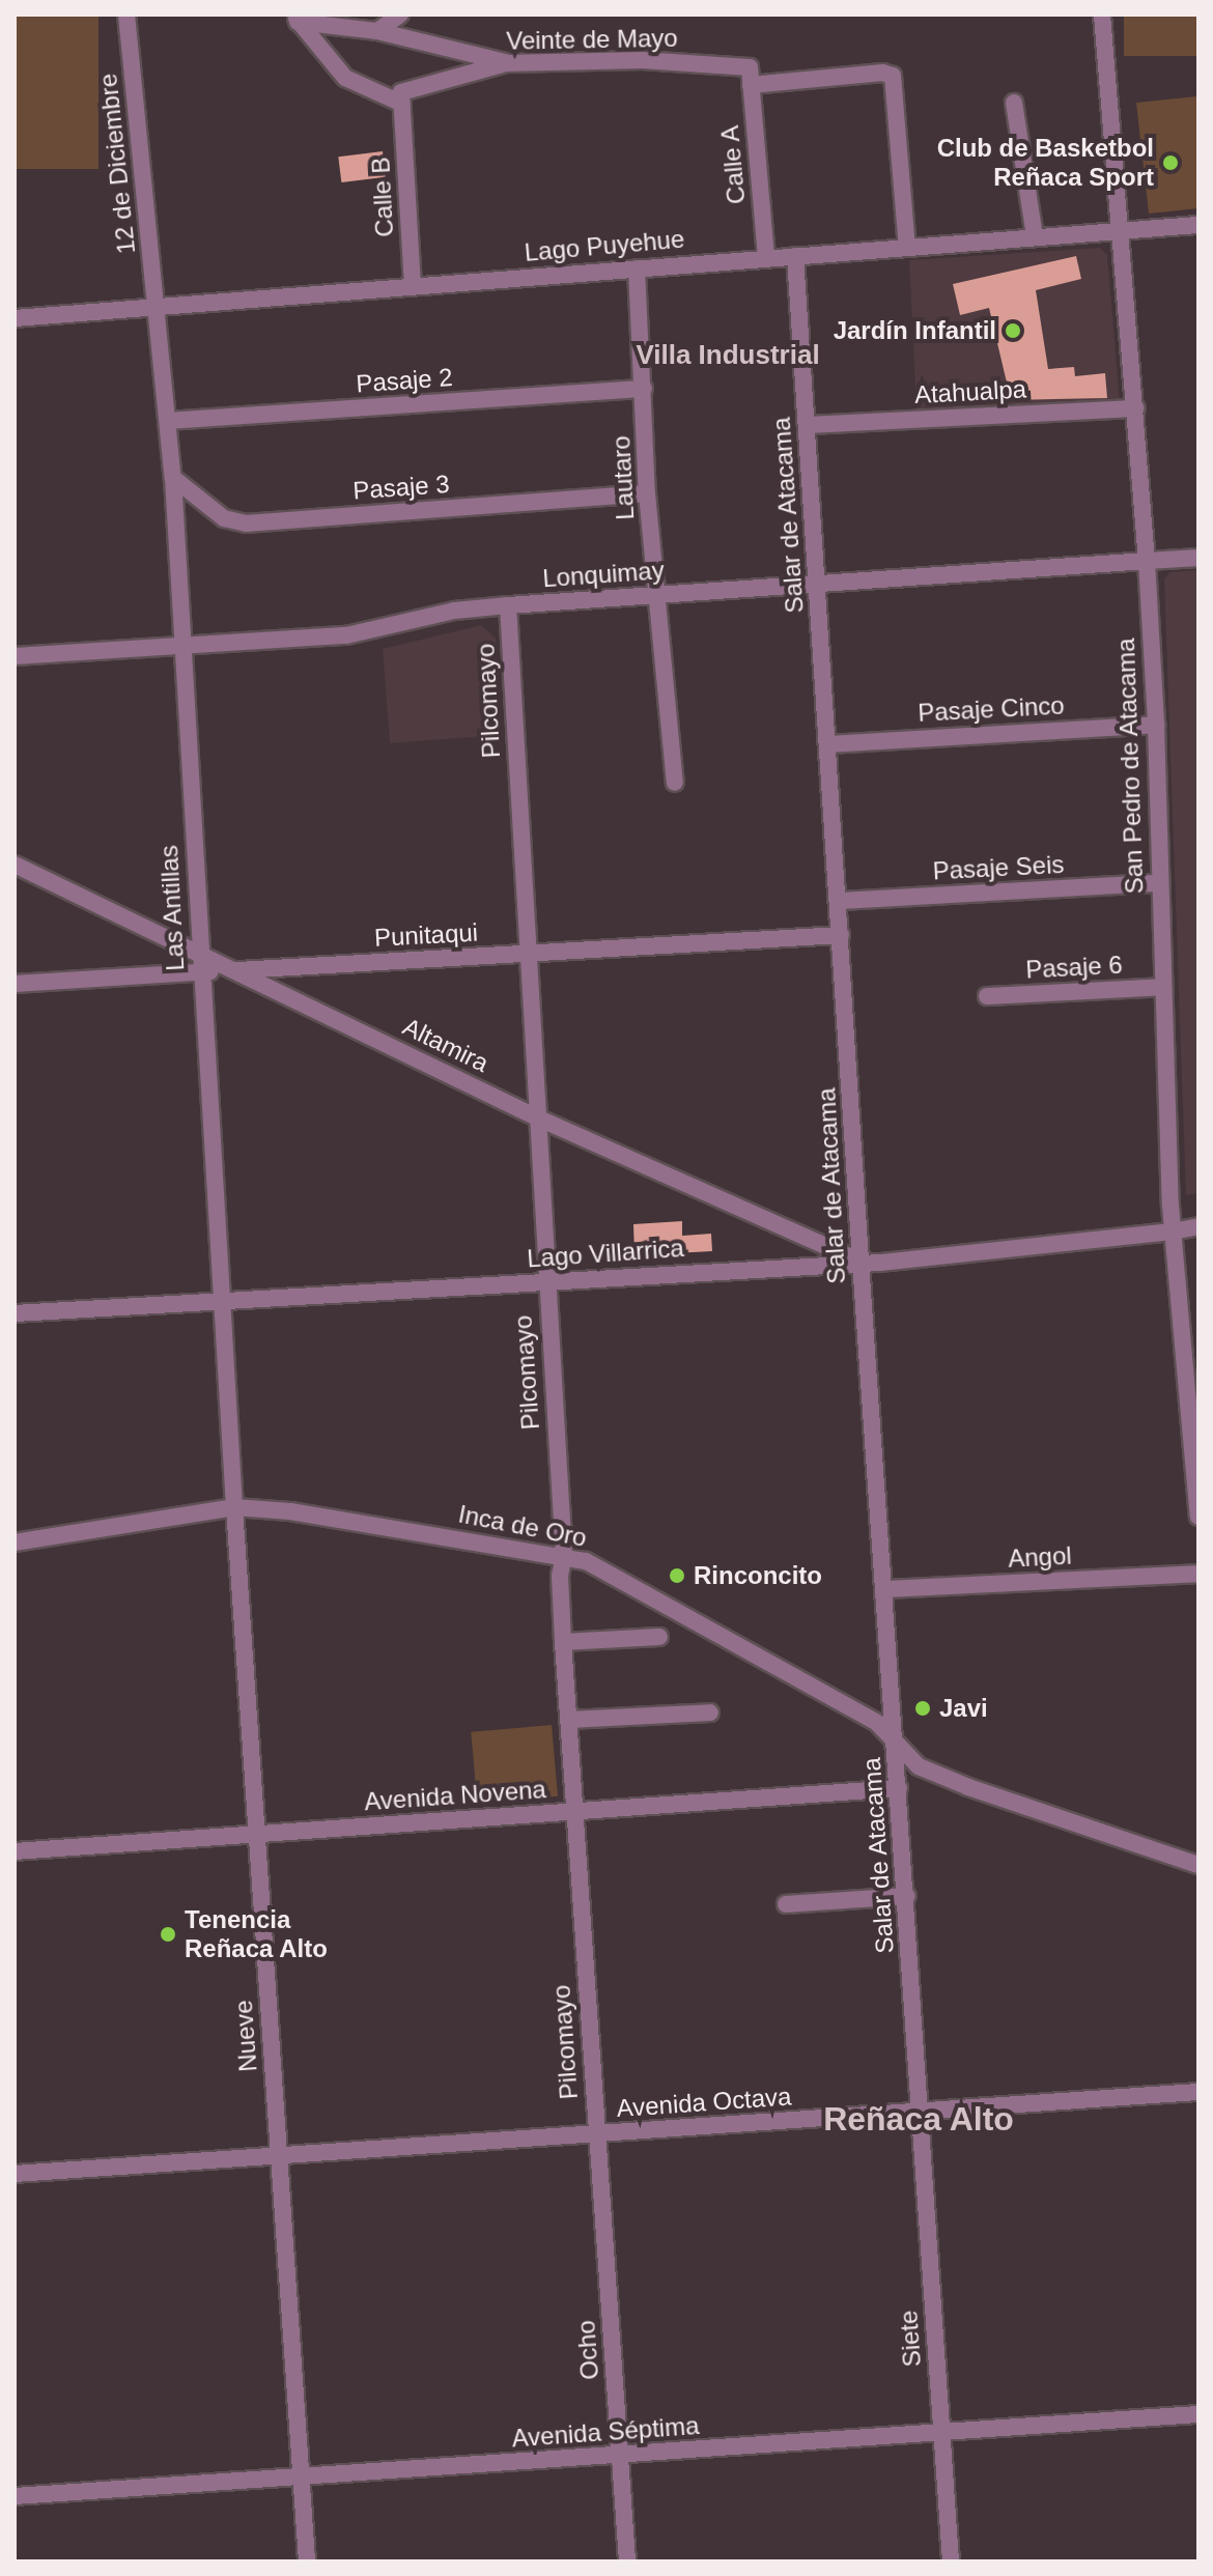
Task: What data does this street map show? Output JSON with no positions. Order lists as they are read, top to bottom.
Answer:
{
  "streets": {
    "street": [
      "Veinte de Mayo",
      "12 de Diciembre",
      "Calle A",
      "Calle B",
      "Lago Puyehue",
      "Pasaje 2",
      "Atahualpa",
      "Lautaro",
      "Pasaje 3",
      "Salar de Atacama",
      "Lonquimay",
      "Pilcomayo",
      "Pasaje Cinco",
      "San Pedro de Atacama",
      "Pasaje Seis",
      "Las Antillas",
      "Punitaqui",
      "Pasaje 6",
      "Altamira",
      "Lago Villarrica",
      "Inca de Oro",
      "Angol",
      "Avenida Novena",
      "Nueve",
      "Avenida Octava",
      "Siete",
      "Ocho",
      "Avenida Séptima"
    ]
  },
  "crossings": [
    ["Veinte de Mayo", "Calle A"],
    ["Veinte de Mayo", "Calle B"],
    ["Veinte de Mayo", "Lago Puyehue"],
    ["12 de Diciembre", "Lago Puyehue"],
    ["12 de Diciembre", "Las Antillas"],
    ["Calle A", "Lago Puyehue"],
    ["Calle B", "Lago Puyehue"],
    ["Lago Puyehue", "Lautaro"],
    ["Lago Puyehue", "Salar de Atacama"],
    ["Lago Puyehue", "San Pedro de Atacama"],
    ["Lago Puyehue", "Las Antillas"],
    ["Pasaje 2", "Lautaro"],
    ["Pasaje 2", "Las Antillas"],
    ["Atahualpa", "Salar de Atacama"],
    ["Atahualpa", "San Pedro de Atacama"],
    ["Lautaro", "Pasaje 3"],
    ["Lautaro", "Lonquimay"],
    ["Pasaje 3", "Las Antillas"],
    ["Salar de Atacama", "Lonquimay"],
    ["Salar de Atacama", "Pasaje Cinco"],
    ["Salar de Atacama", "Pasaje Seis"],
    ["Salar de Atacama", "Punitaqui"],
    ["Salar de Atacama", "Altamira"],
    ["Salar de Atacama", "Lago Villarrica"],
    ["Salar de Atacama", "Inca de Oro"],
    ["Salar de Atacama", "Angol"],
    ["Salar de Atacama", "Avenida Novena"],
    ["Salar de Atacama", "Avenida Octava"],
    ["Salar de Atacama", "Siete"],
    ["Lonquimay", "Pilcomayo"],
    ["Lonquimay", "San Pedro de Atacama"],
    ["Lonquimay", "Las Antillas"],
    ["Pilcomayo", "Punitaqui"],
    ["Pilcomayo", "Altamira"],
    ["Pilcomayo", "Lago Villarrica"],
    ["Pilcomayo", "Inca de Oro"],
    ["Pilcomayo", "Avenida Novena"],
    ["Pilcomayo", "Avenida Octava"],
    ["Pilcomayo", "Ocho"],
    ["Pasaje Cinco", "San Pedro de Atacama"],
    ["San Pedro de Atacama", "Pasaje Seis"],
    ["San Pedro de Atacama", "Pasaje 6"],
    ["San Pedro de Atacama", "Lago Villarrica"],
    ["Las Antillas", "Punitaqui"],
    ["Las Antillas", "Lago Villarrica"],
    ["Las Antillas", "Inca de Oro"],
    ["Las Antillas", "Nueve"],
    ["Punitaqui", "Altamira"],
    ["Altamira", "Lago Villarrica"],
    ["Inca de Oro", "Nueve"],
    ["Avenida Novena", "Nueve"],
    ["Nueve", "Avenida Octava"],
    ["Nueve", "Avenida Séptima"],
    ["Avenida Octava", "Siete"],
    ["Avenida Octava", "Ocho"],
    ["Siete", "Avenida Séptima"],
    ["Ocho", "Avenida Séptima"]
  ],
  "districts": ["Villa Industrial", "Reñaca Alto"],
  "places": [
    "Club de Basketbol Reñaca Sport",
    "Jardín Infantil",
    "Rinconcito",
    "Javi",
    "Tenencia Reñaca Alto"
  ]
}
